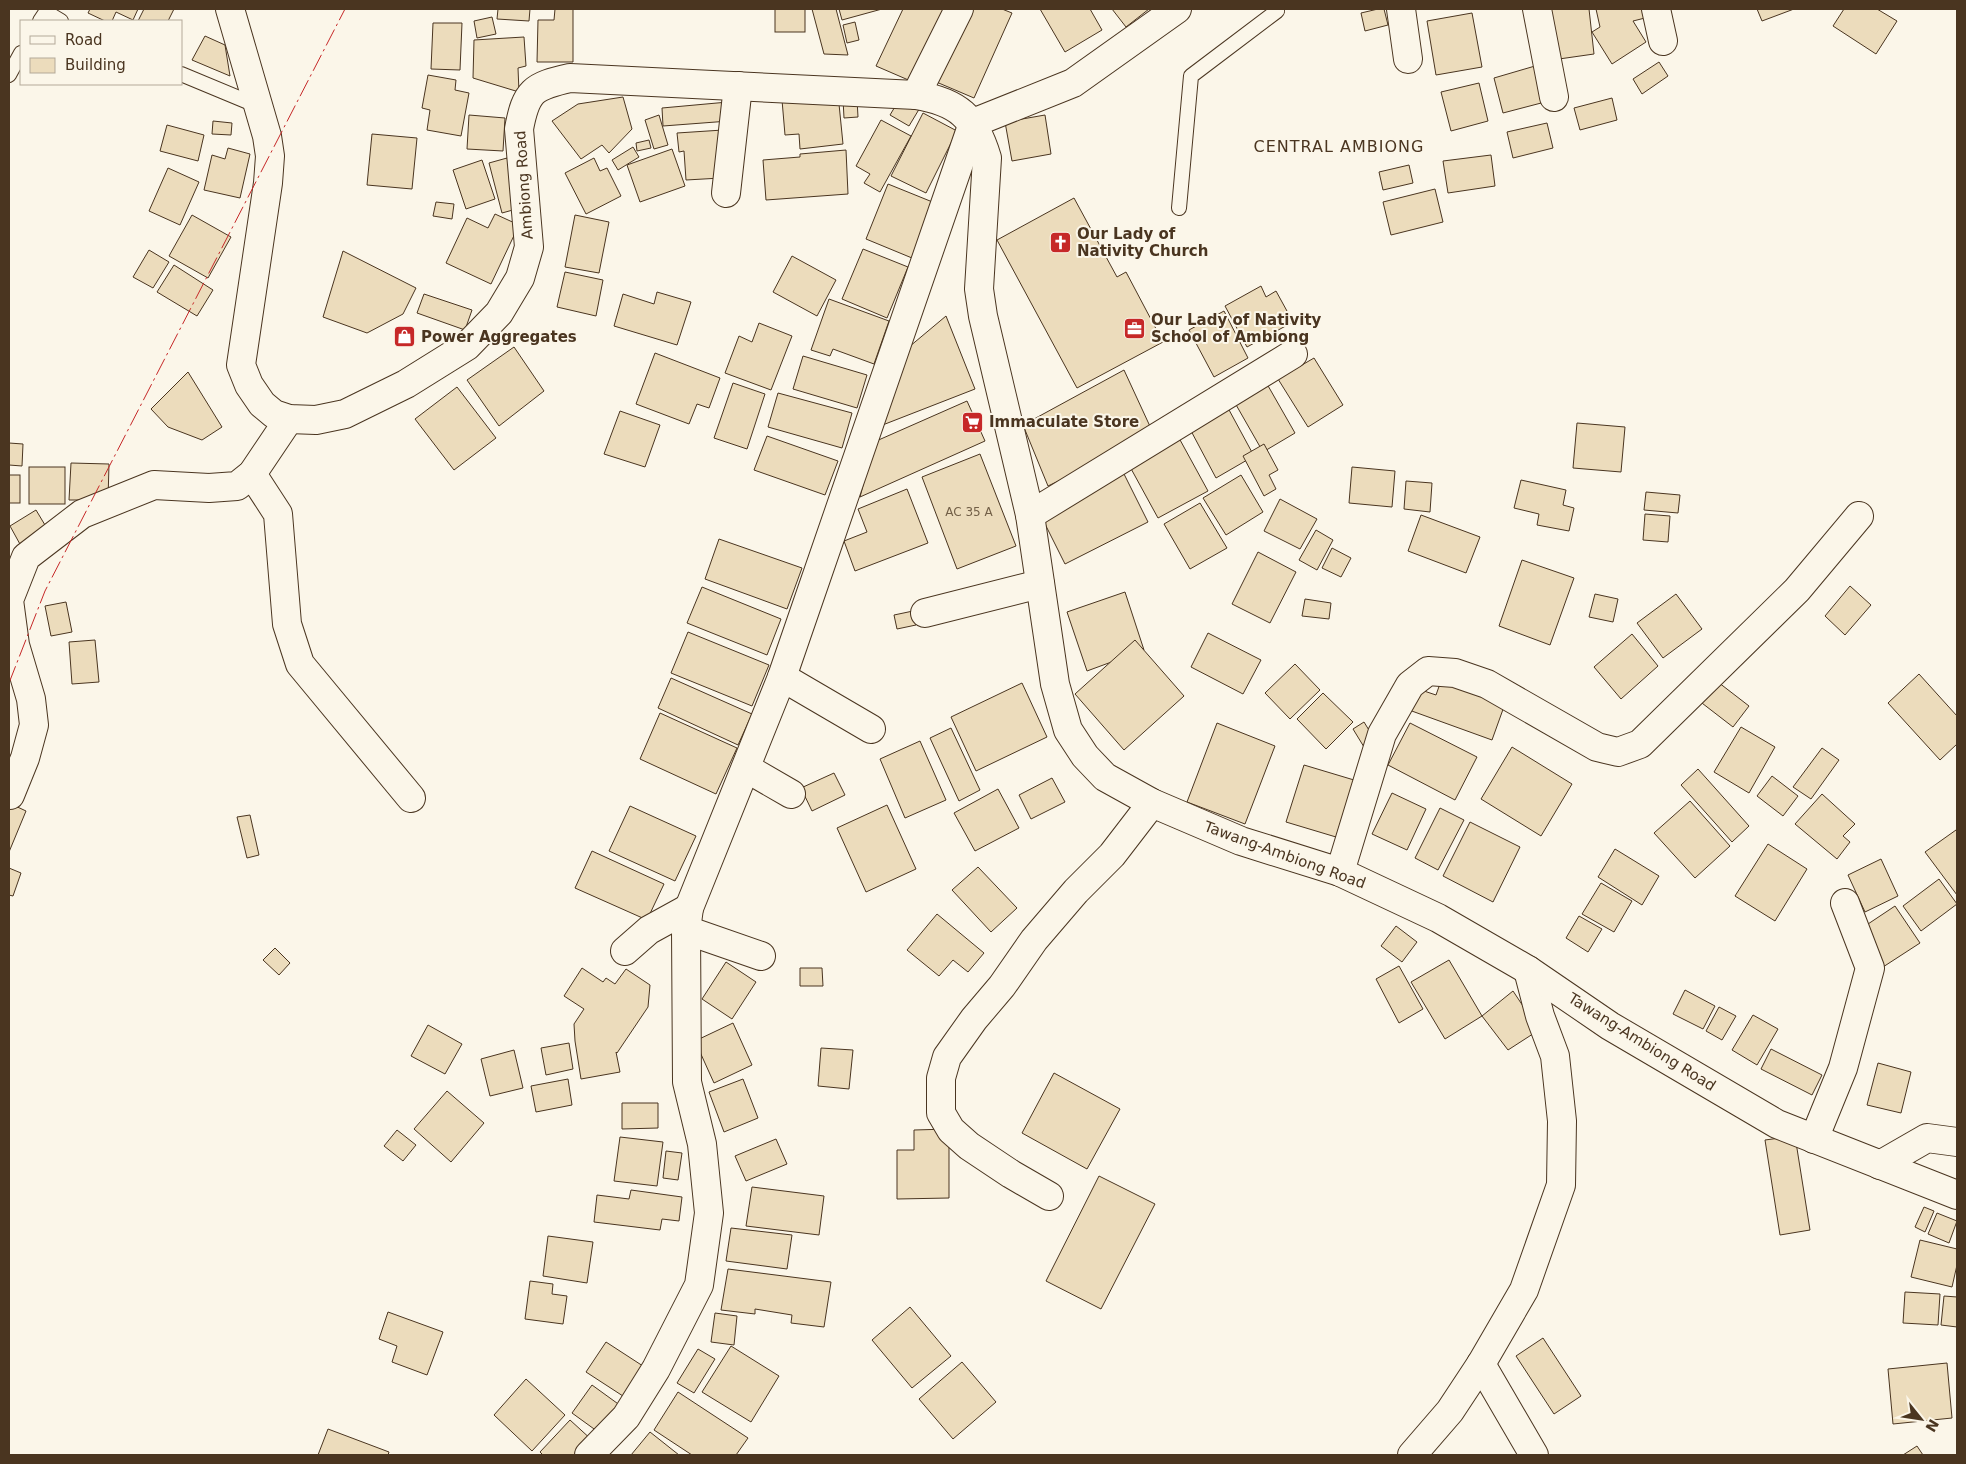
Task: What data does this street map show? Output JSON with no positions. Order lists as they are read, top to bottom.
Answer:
{
  "streets": {
    "street": ["Ambiong Road", "Tawang-Ambiong Road"]
  },
  "crossings": [
    ["Ambiong Road", "Tawang-Ambiong Road"]
  ],
  "districts": ["CENTRAL AMBIONG"],
  "places": {
    "church": ["Our Lady of Nativity Church"],
    "office": ["Our Lady of Nativity School of Ambiong"],
    "shop": ["Power Aggregates"],
    "supermarket": ["Immaculate Store"]
  },
  "house_numbers": ["AC 35 A"],
  "legend": ["Road", "Building"],
  "north": "bottom right"
}
